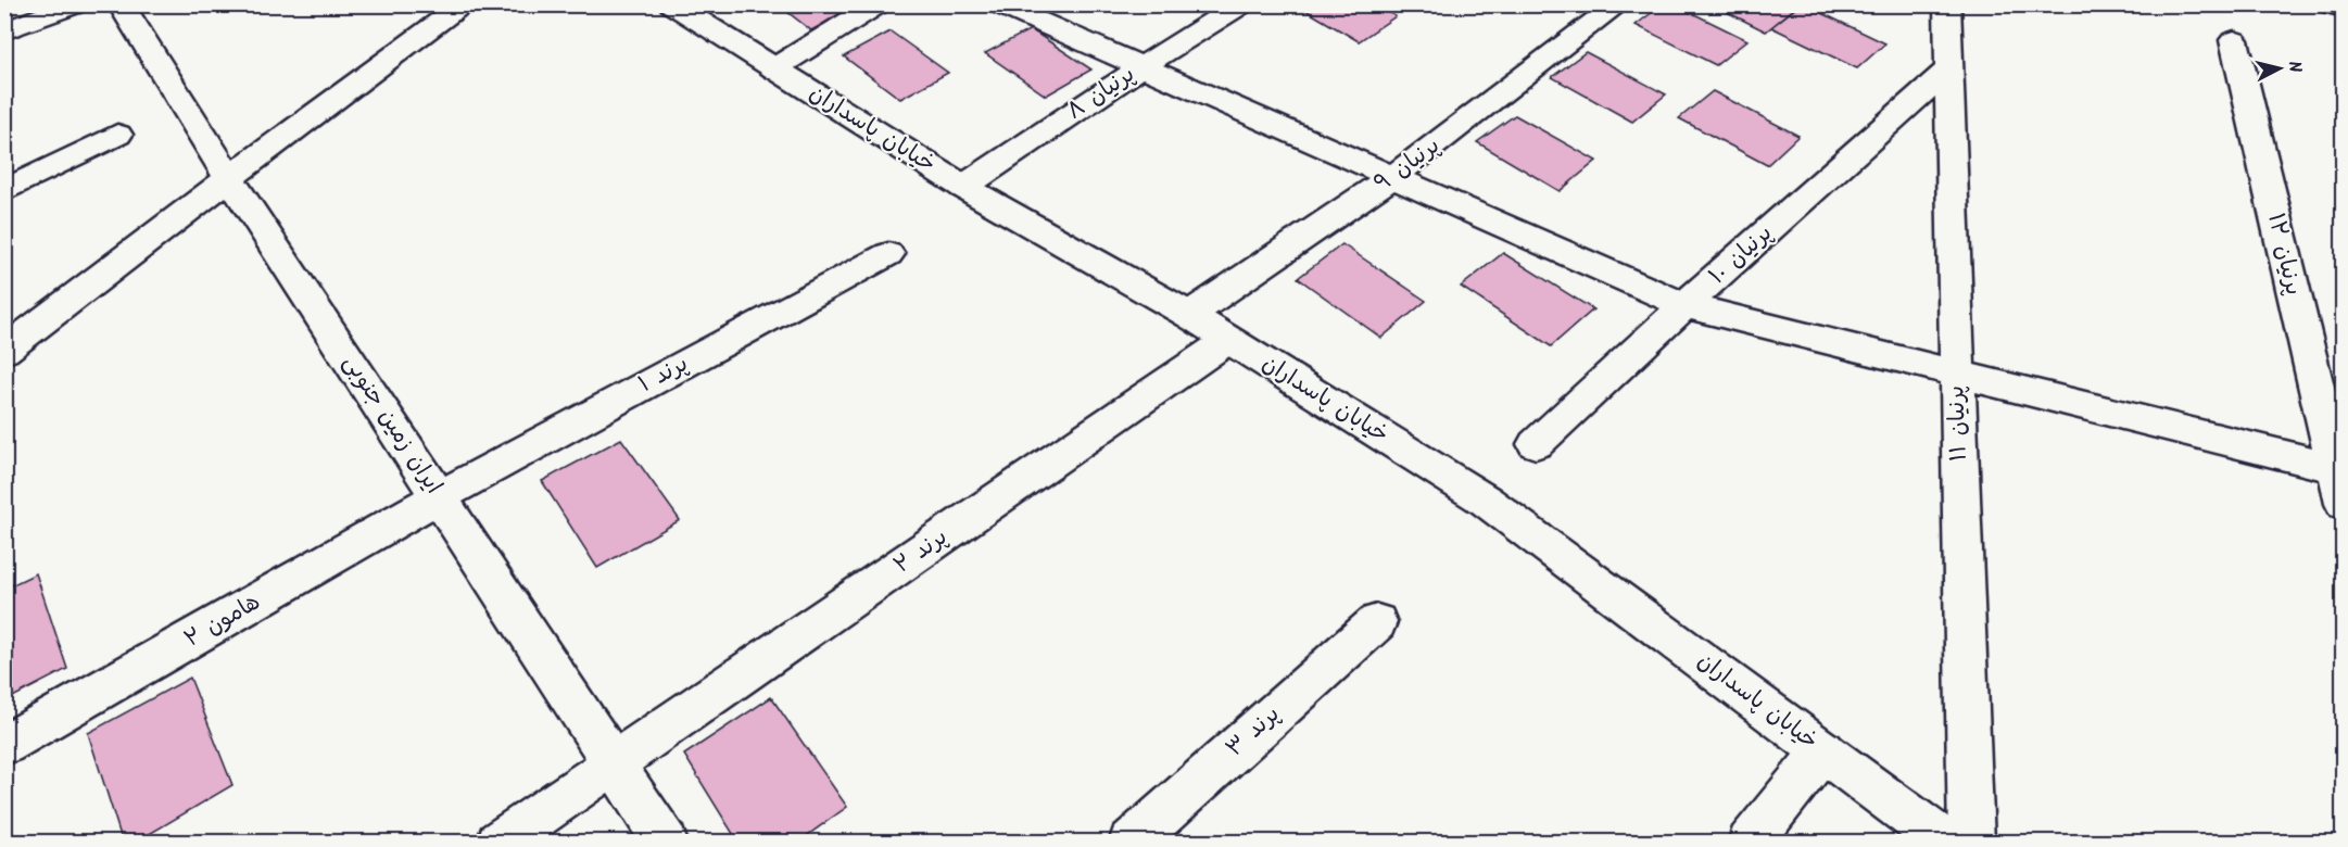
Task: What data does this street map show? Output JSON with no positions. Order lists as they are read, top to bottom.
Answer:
{
  "streets": {
    "street": [
      "پرنیان ۸",
      "خیابان پاسداران",
      "پرنیان ۹",
      "پرنیان ۱۲",
      "پرنیان ۱۰",
      "پرند ۱",
      "پرنیان ۱۱",
      "ایران زمین جنوبی",
      "پرند ۲",
      "هامون ۲",
      "پرند ۳"
    ]
  },
  "crossings": [
    ["پرنیان ۸", "خیابان پاسداران"],
    ["خیابان پاسداران", "پرنیان ۹"],
    ["خیابان پاسداران", "پرند ۲"],
    ["پرنیان ۱۰", "پرنیان ۱۱"],
    ["پرند ۱", "ایران زمین جنوبی"],
    ["پرند ۱", "هامون ۲"],
    ["ایران زمین جنوبی", "پرند ۲"],
    ["ایران زمین جنوبی", "هامون ۲"]
  ],
  "north": "right"
}
